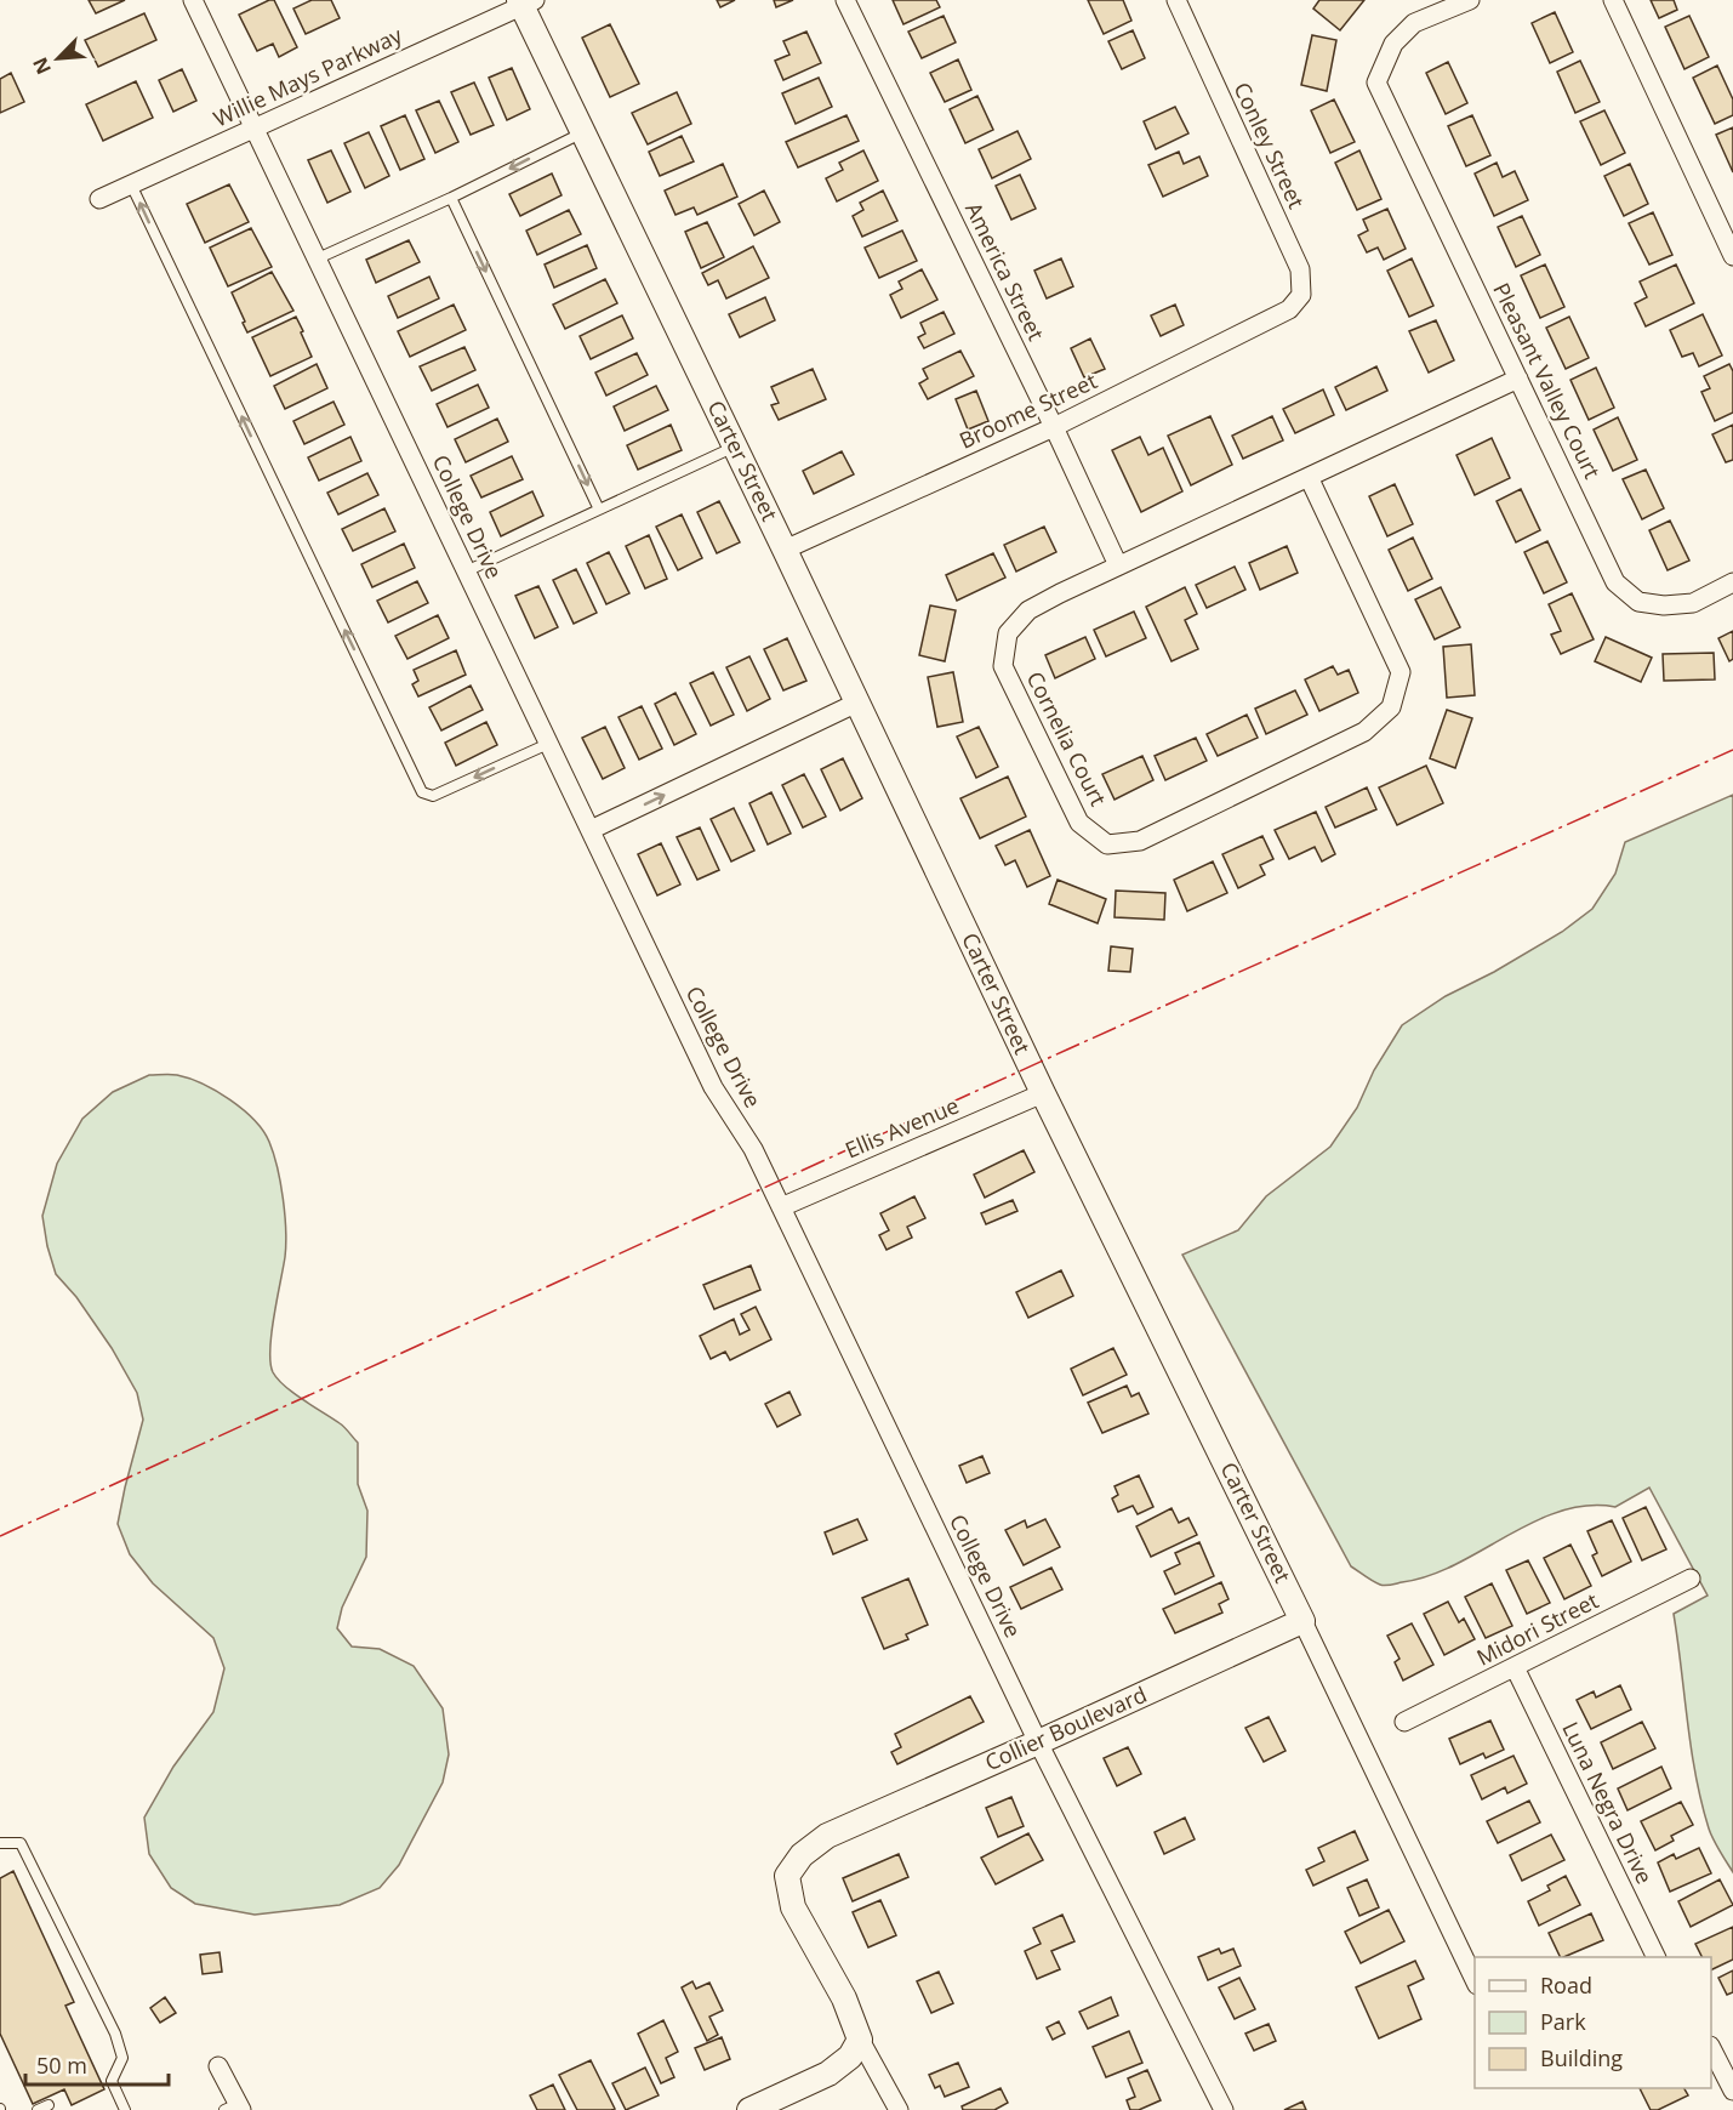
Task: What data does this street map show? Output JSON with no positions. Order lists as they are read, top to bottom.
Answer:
{
  "streets": {
    "street": [
      "Willie Mays Parkway",
      "Conley Street",
      "America Street",
      "Pleasant Valley Court",
      "Broome Street",
      "Carter Street",
      "College Drive",
      "Cornelia Court",
      "Ellis Avenue",
      "Midori Street",
      "Collier Boulevard",
      "Luna Negra Drive"
    ]
  },
  "crossings": [
    ["Willie Mays Parkway", "Carter Street"],
    ["Willie Mays Parkway", "College Drive"],
    ["Conley Street", "Broome Street"],
    ["America Street", "Broome Street"],
    ["America Street", "Cornelia Court"],
    ["Pleasant Valley Court", "Cornelia Court"],
    ["Broome Street", "Carter Street"],
    ["Carter Street", "Ellis Avenue"],
    ["Carter Street", "Collier Boulevard"],
    ["College Drive", "Ellis Avenue"],
    ["College Drive", "Collier Boulevard"],
    ["Midori Street", "Luna Negra Drive"]
  ],
  "legend": ["Road", "Park", "Building"],
  "scale_bar": "50 m",
  "north": "bottom left"
}
